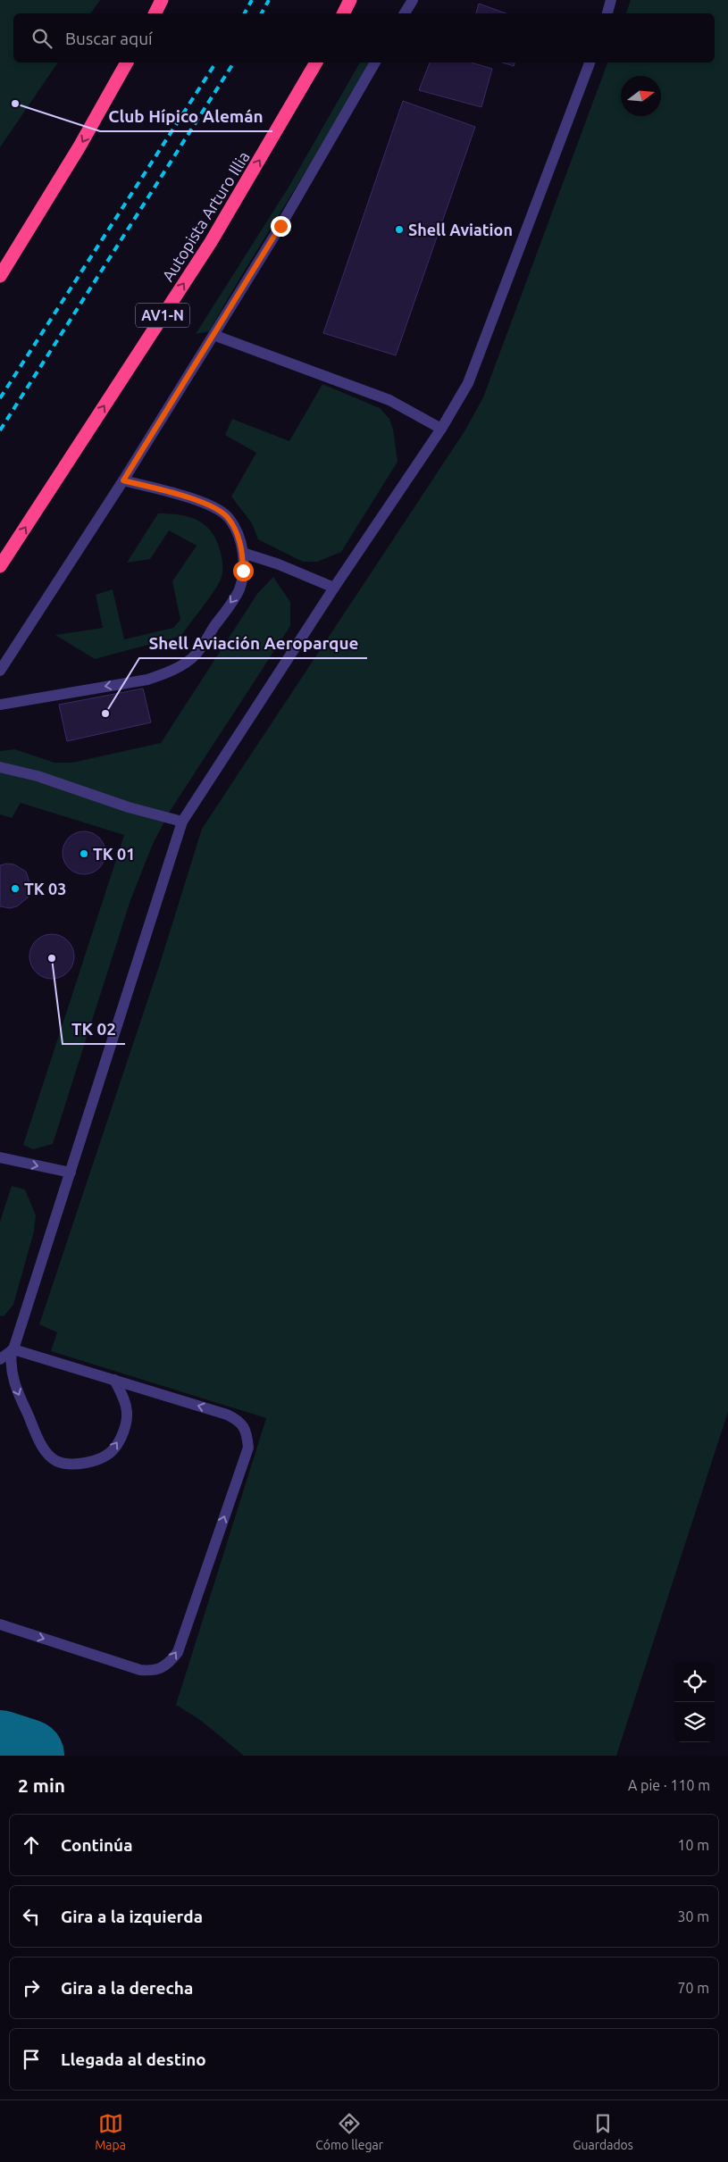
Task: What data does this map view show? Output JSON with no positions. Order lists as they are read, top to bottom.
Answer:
{
  "streets": {
    "highway": ["Autopista Arturo Illia", "AV1-N"]
  },
  "one_way": ["Autopista Arturo Illia"],
  "places": [
    "Club Hípico Alemán",
    "Shell Aviation",
    "Shell Aviación Aeroparque",
    "TK 01",
    "TK 03",
    "TK 02"
  ],
  "north": "right",
  "page": {
    "search": "Buscar aquí",
    "heading": ["2 min", "A pie · 110 m"],
    "list": [
      ["Continúa", "10 m"],
      ["Gira a la izquierda", "30 m"],
      ["Gira a la derecha", "70 m"],
      "Llegada al destino"
    ],
    "nav": ["Mapa", "Cómo llegar", "Guardados"]
  }
}
